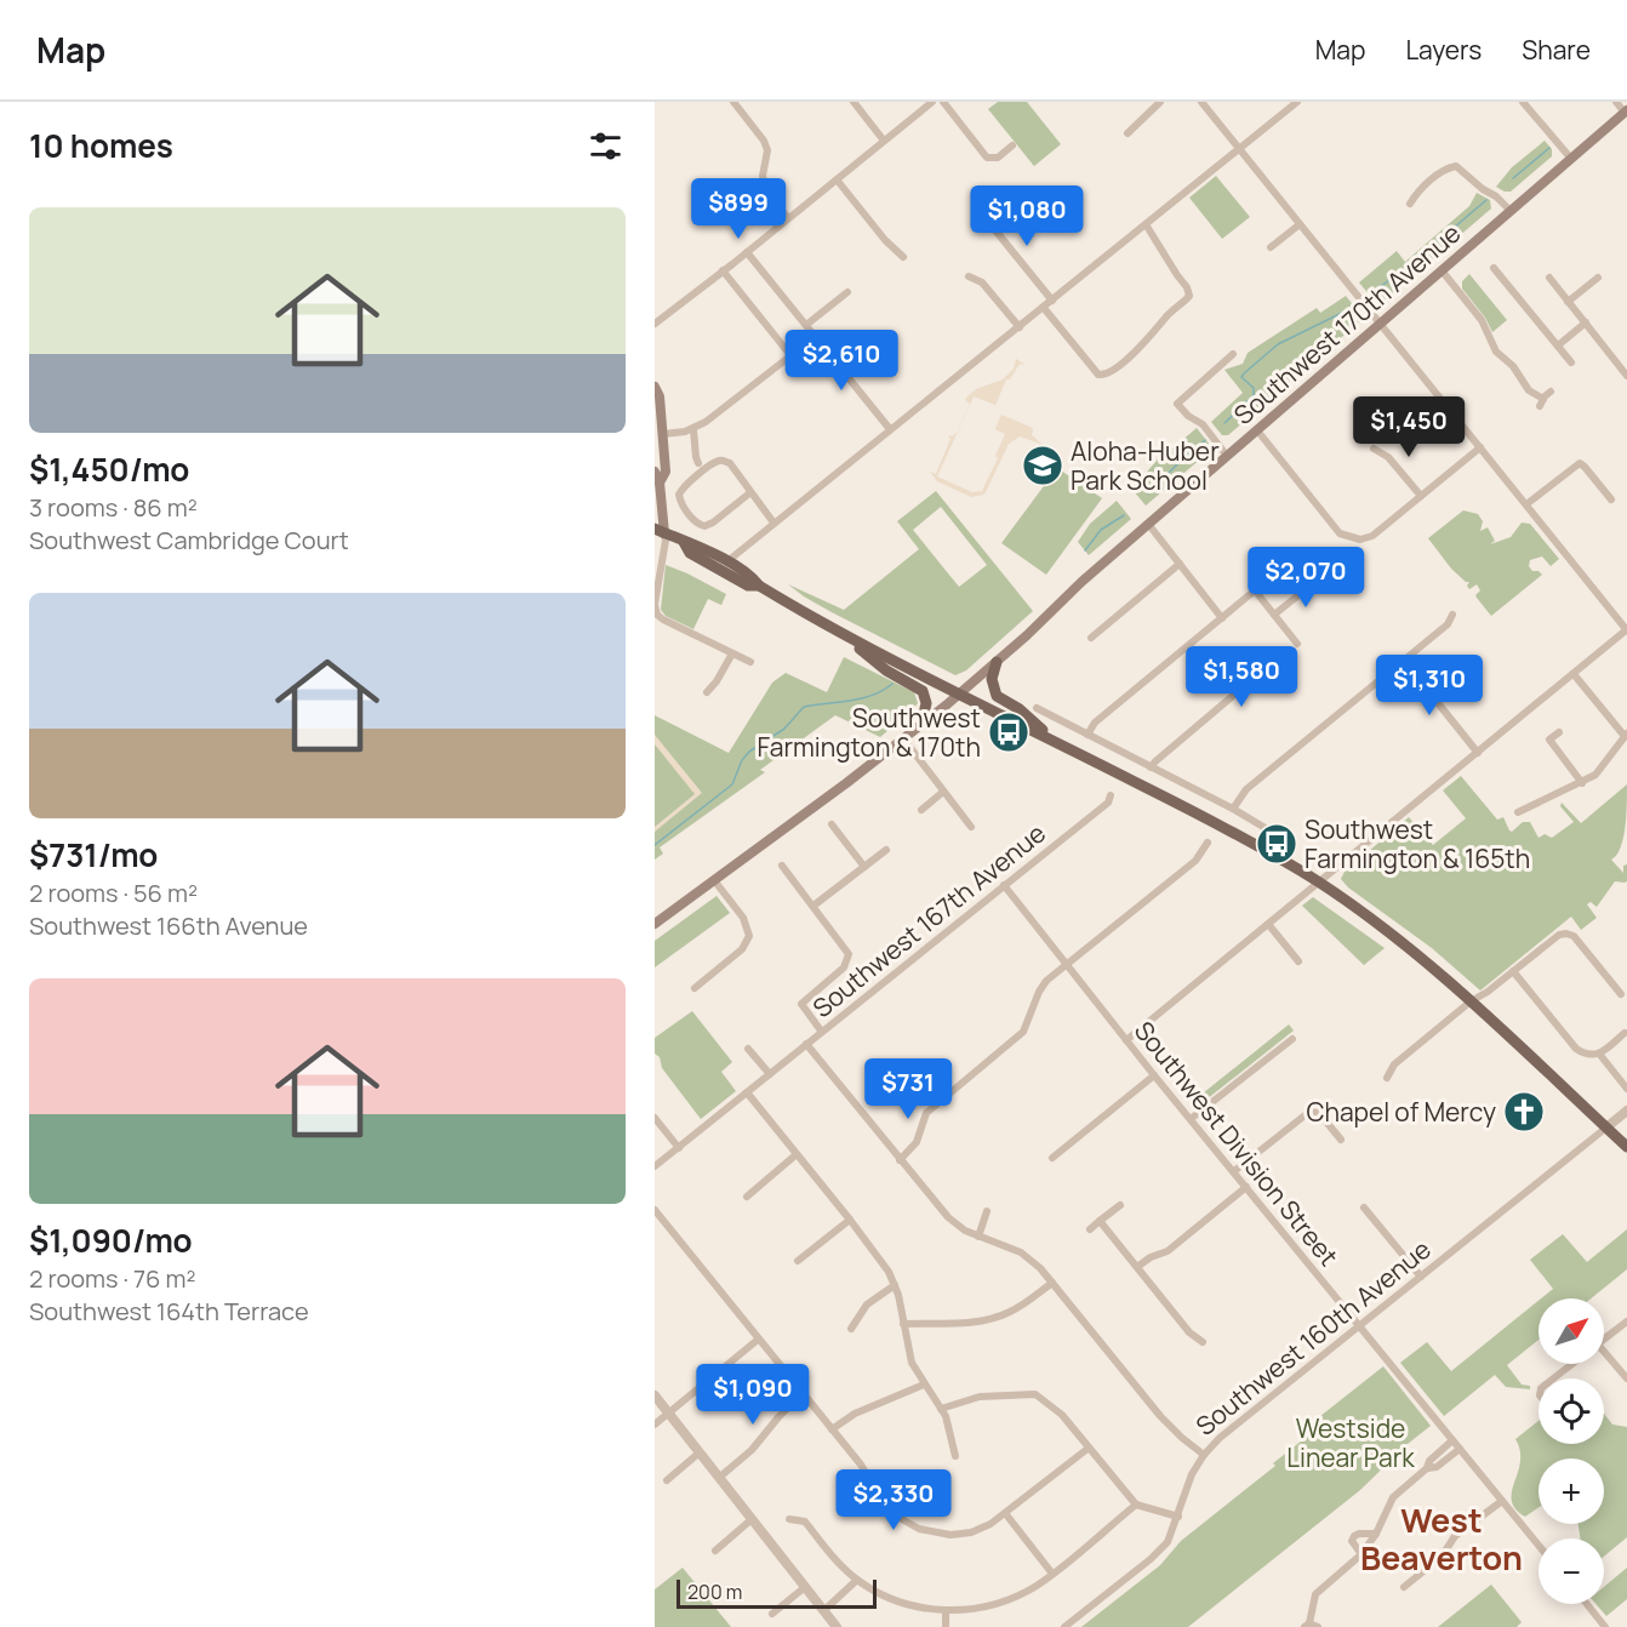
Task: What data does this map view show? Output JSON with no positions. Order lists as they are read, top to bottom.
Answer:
{
  "streets": {
    "main road": ["Southwest 170th Avenue"],
    "street": ["Southwest 167th Avenue", "Southwest Division Street", "Southwest 160th Avenue"]
  },
  "crossings": [
    ["Southwest 167th Avenue", "Southwest Division Street"],
    ["Southwest Division Street", "Southwest 160th Avenue"]
  ],
  "districts": ["West Beaverton"],
  "parks": ["Westside Linear Park"],
  "places": {
    "school or university": ["Aloha-Huber Park School"],
    "bus stop": ["Southwest Farmington & 170th", "Southwest Farmington & 165th"],
    "church": ["Chapel of Mercy"]
  },
  "scale_bar": "200 m",
  "north": "top right",
  "page": {
    "header": "Map",
    "nav": ["Map", "Layers", "Share"],
    "heading": "10 homes",
    "price": [
      "$899",
      "$1,080",
      "$2,610",
      "$1,450",
      "$2,070",
      "$1,580",
      "$1,310",
      "$731",
      "$1,090",
      "$2,330"
    ],
    "list": [
      {
        "name": "$1,450/mo",
        "note": "3 rooms · 86 m² · Southwest Cambridge Court"
      },
      {
        "name": "$731/mo",
        "note": "2 rooms · 56 m² · Southwest 166th Avenue"
      },
      {
        "name": "$1,090/mo",
        "note": "2 rooms · 76 m² · Southwest 164th Terrace"
      }
    ],
    "map_buttons": ["+", "−"],
    "scale": "200 m"
  }
}
